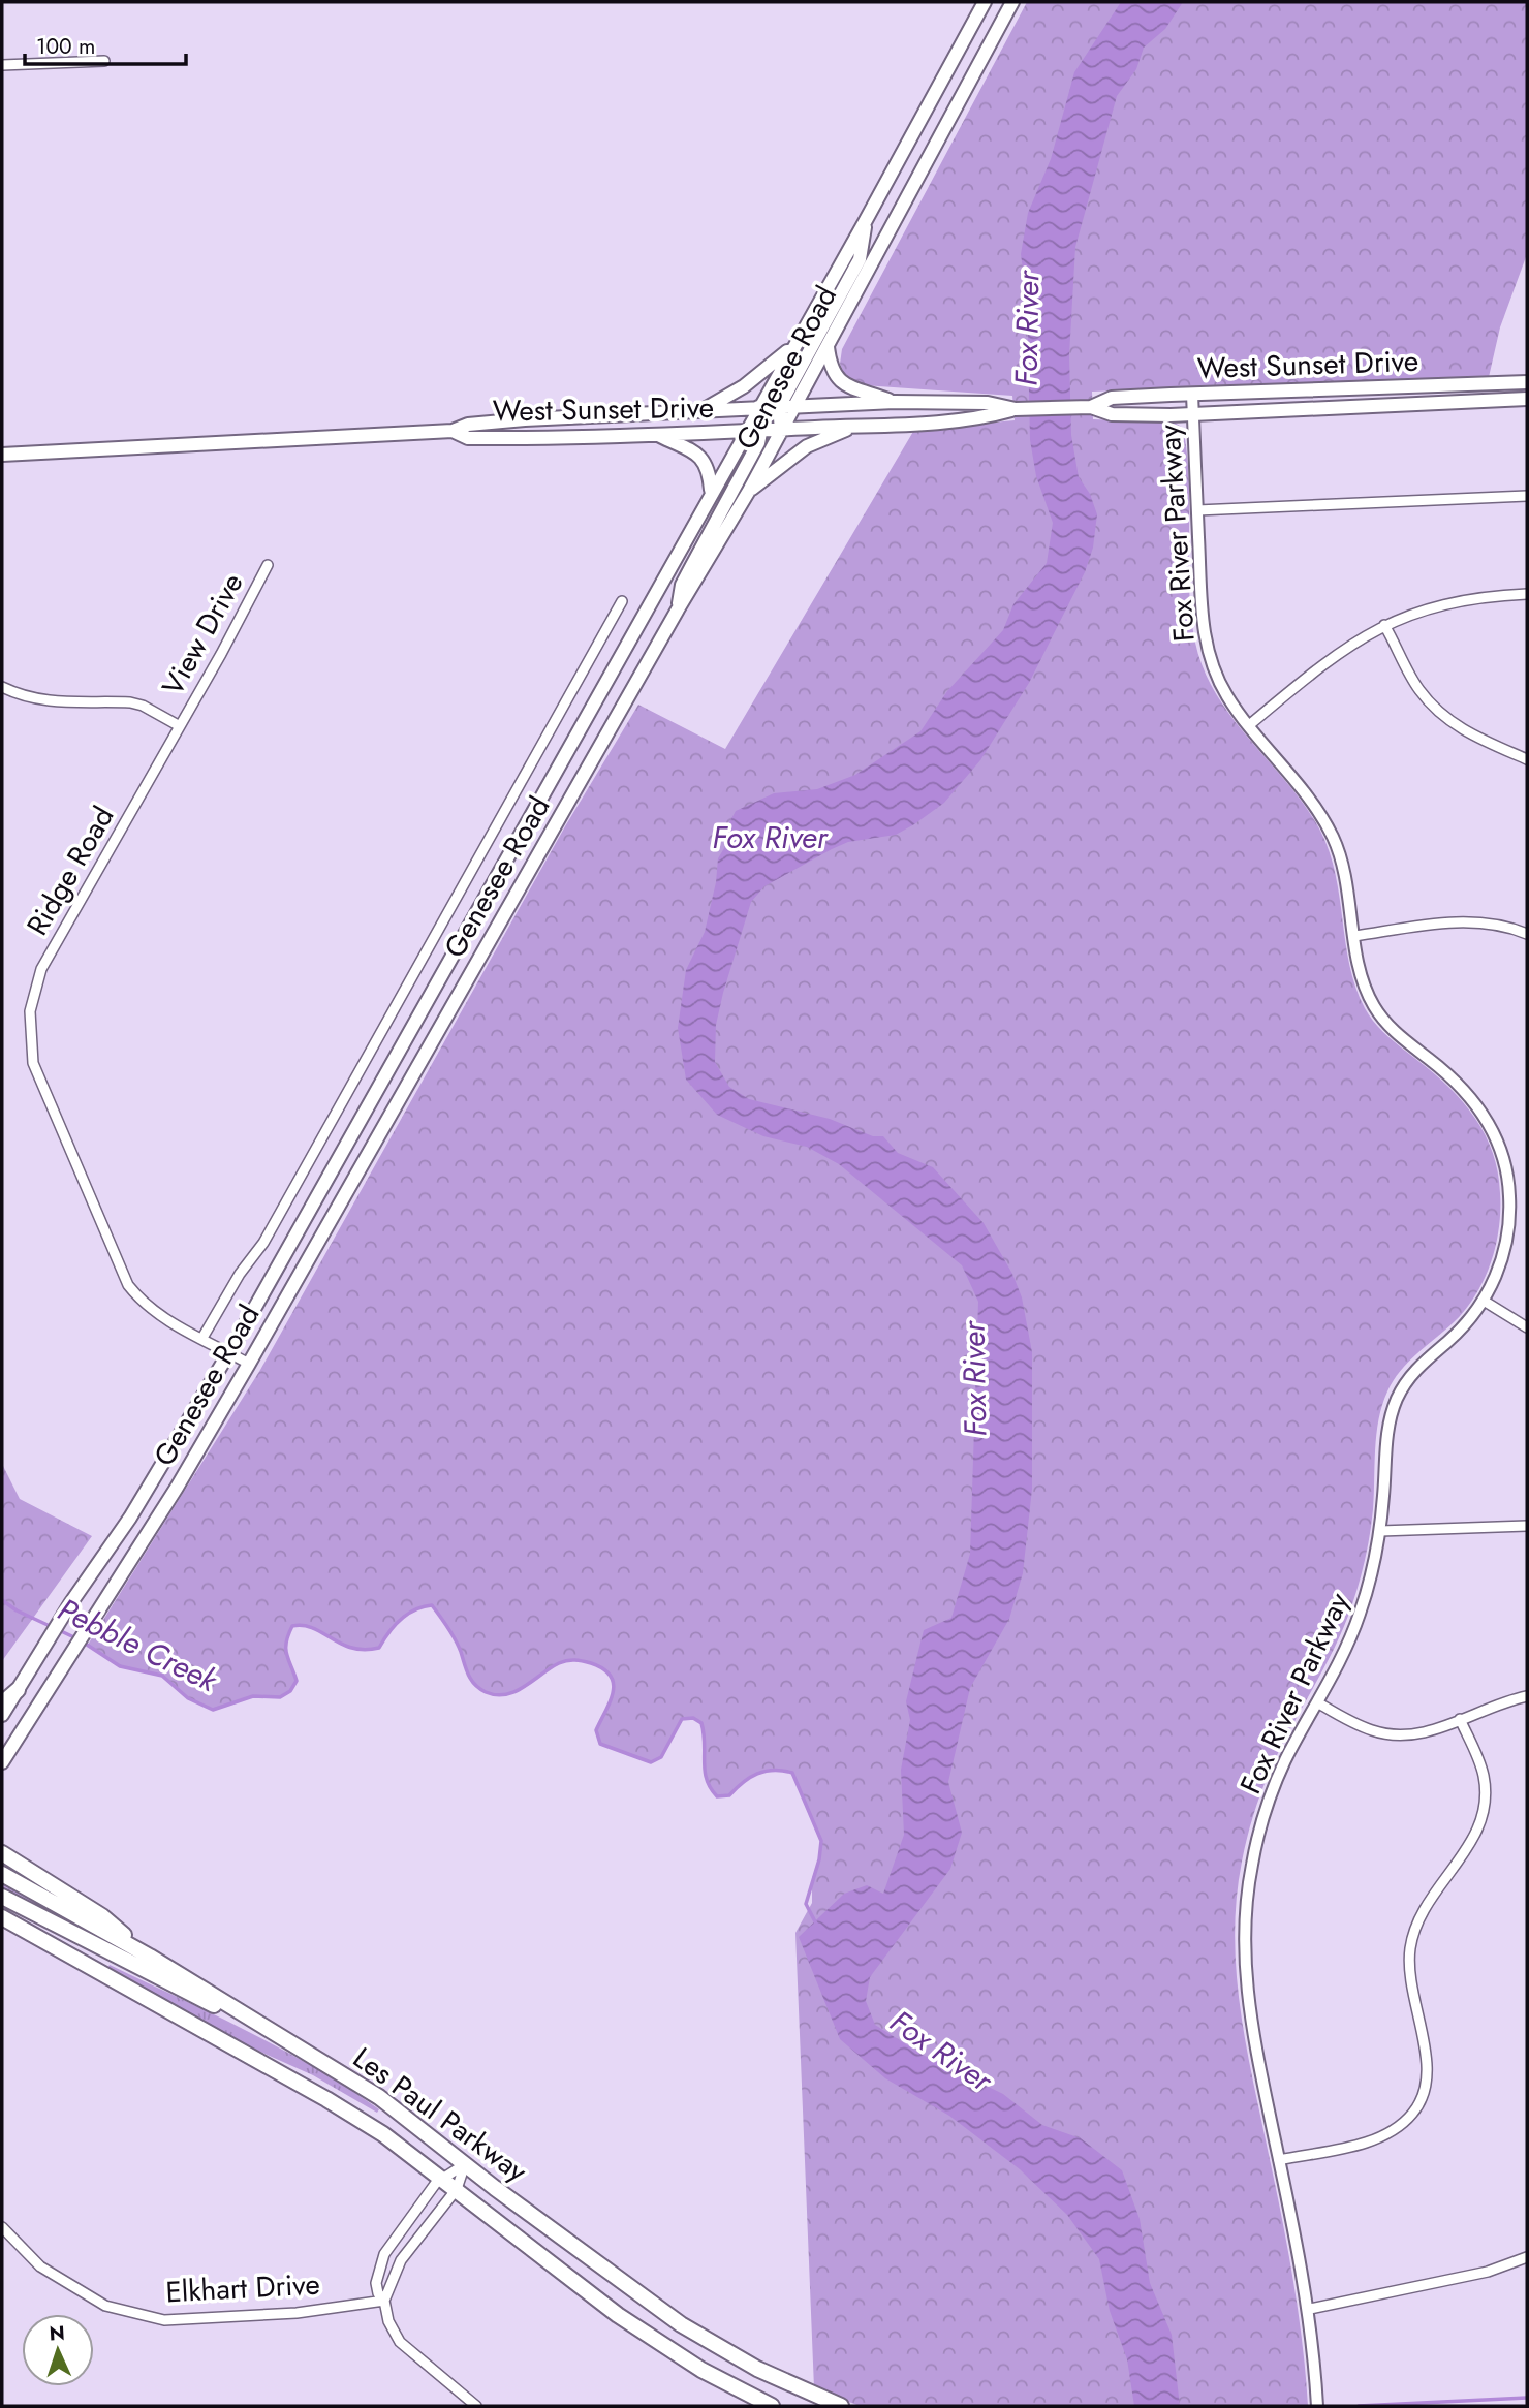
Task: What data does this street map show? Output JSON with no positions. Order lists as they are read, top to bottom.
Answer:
{
  "streets": {
    "main road": ["West Sunset Drive", "Genesee Road", "Les Paul Parkway"],
    "street": [
      "Fox River Parkway",
      "View Drive",
      "Ridge Road",
      "Elkhart Drive"
    ]
  },
  "crossings": [
    ["West Sunset Drive", "Genesee Road"],
    ["West Sunset Drive", "Fox River Parkway"],
    ["Genesee Road", "Ridge Road"],
    ["View Drive", "Ridge Road"]
  ],
  "water": ["Fox River", "Pebble Creek"],
  "scale_bar": "100 m",
  "north": "top"
}
